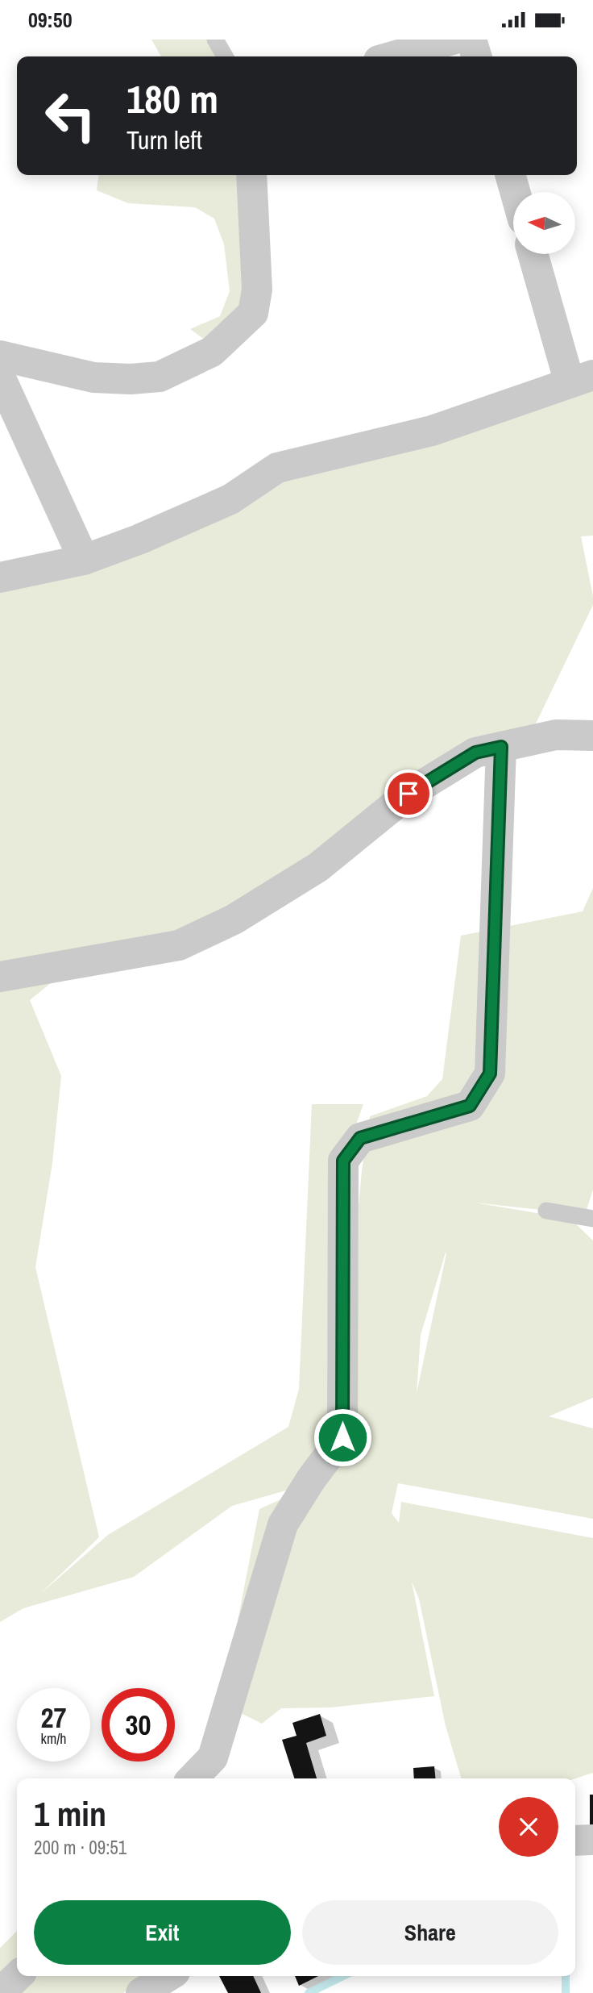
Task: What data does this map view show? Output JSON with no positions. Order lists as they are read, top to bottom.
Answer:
{
  "north": "left",
  "page": {
    "status": "09:50",
    "turn": ["180 m", "Turn left"],
    "speed": "27 km/h",
    "limit": "30",
    "heading": ["1 min", "200 m · 09:51"],
    "buttons": ["Exit", "Share"]
  }
}
